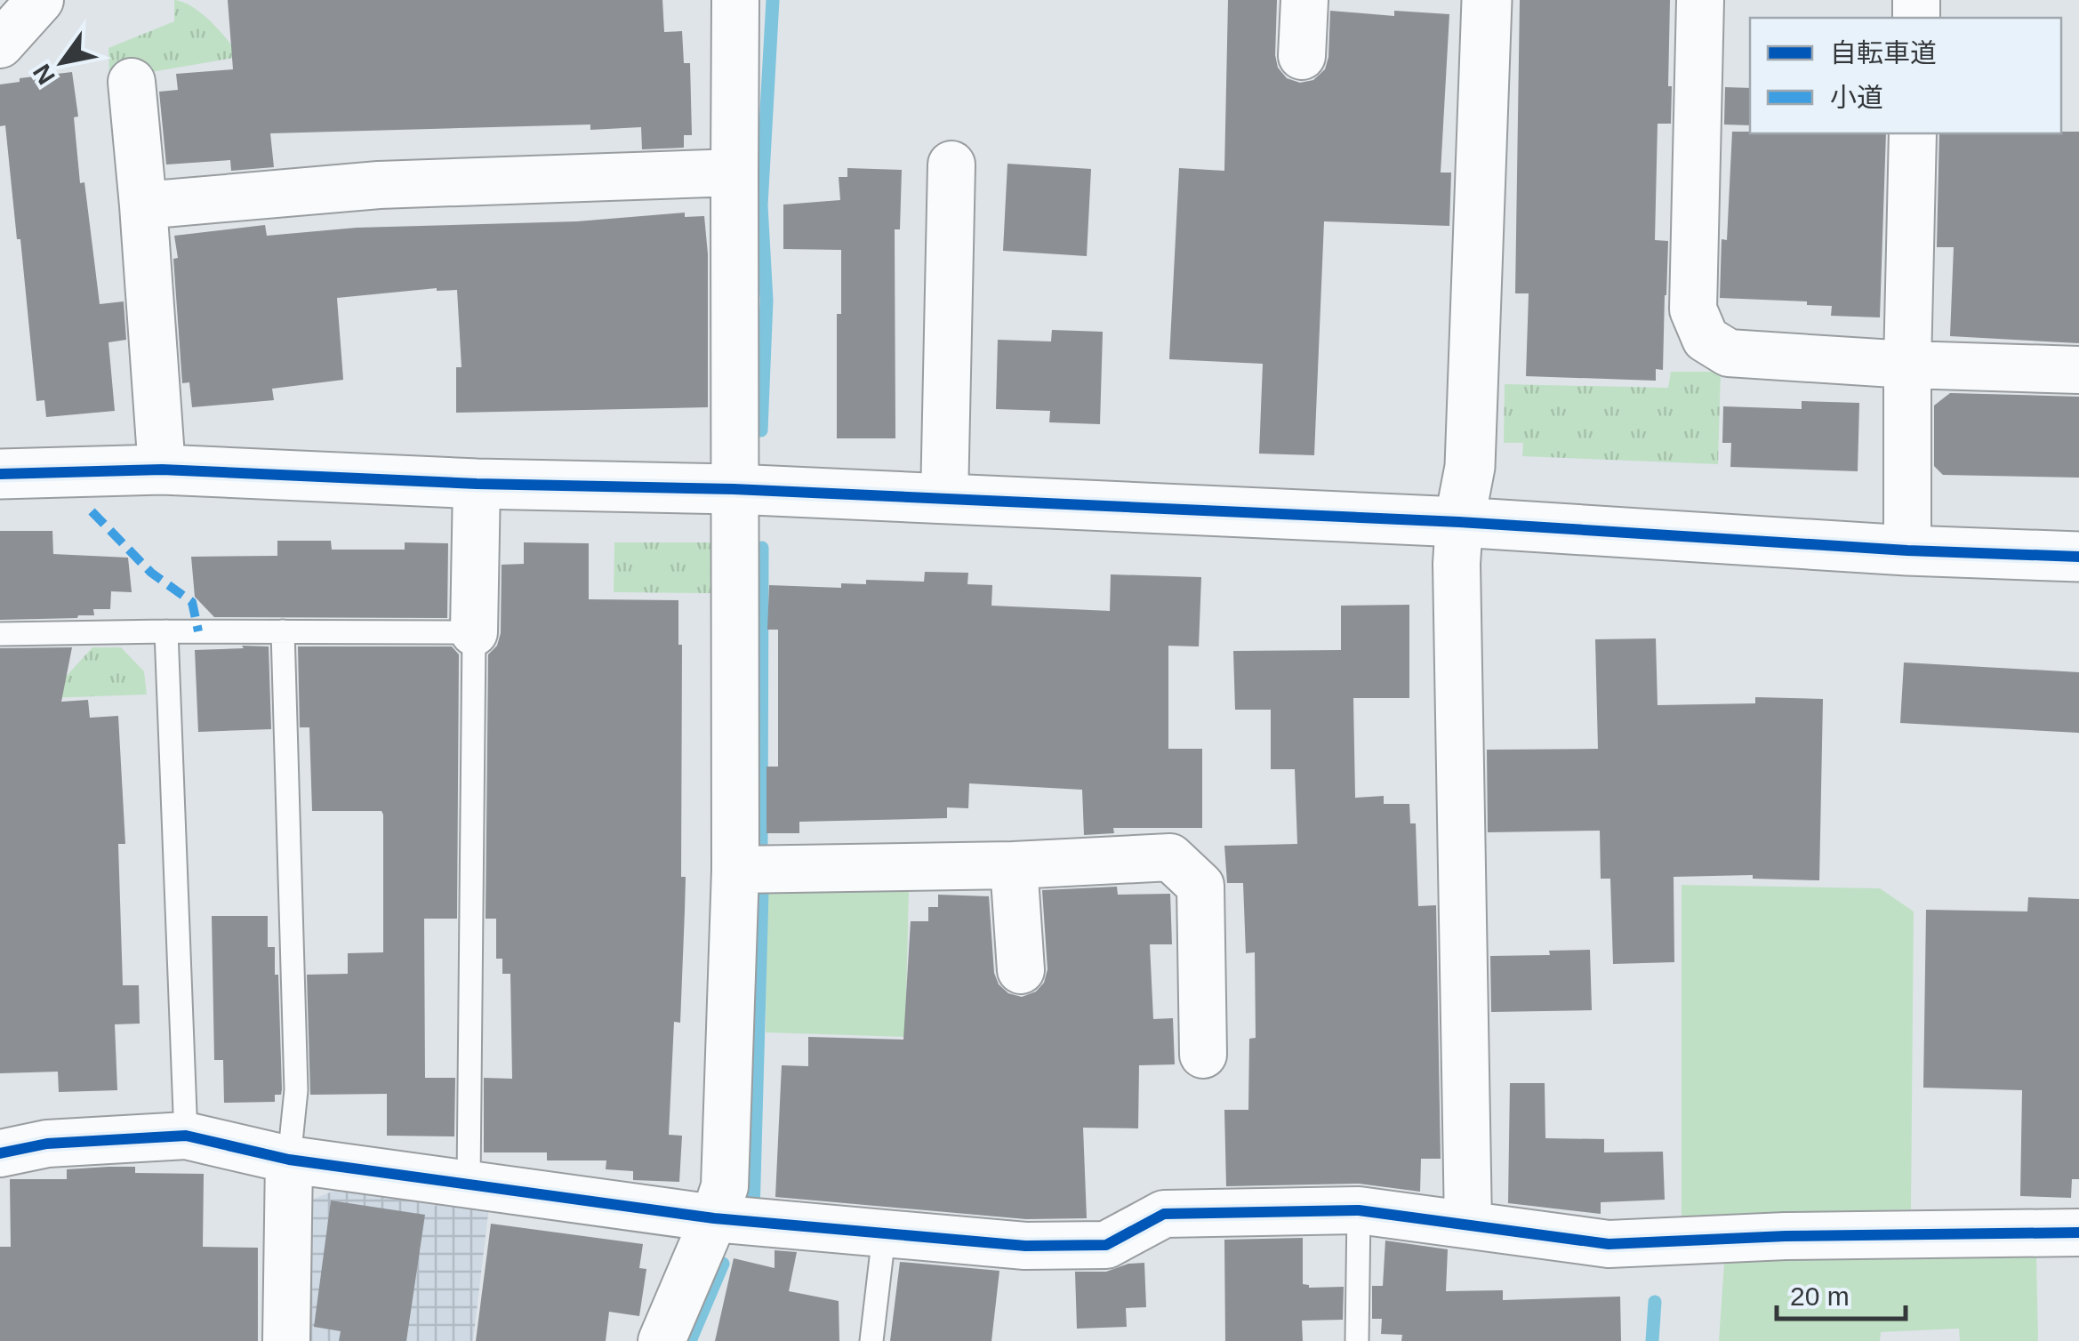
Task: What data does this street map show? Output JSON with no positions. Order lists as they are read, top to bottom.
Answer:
{
  "legend": ["自転車道", "小道"],
  "scale_bar": "20 m",
  "north": "bottom left"
}
